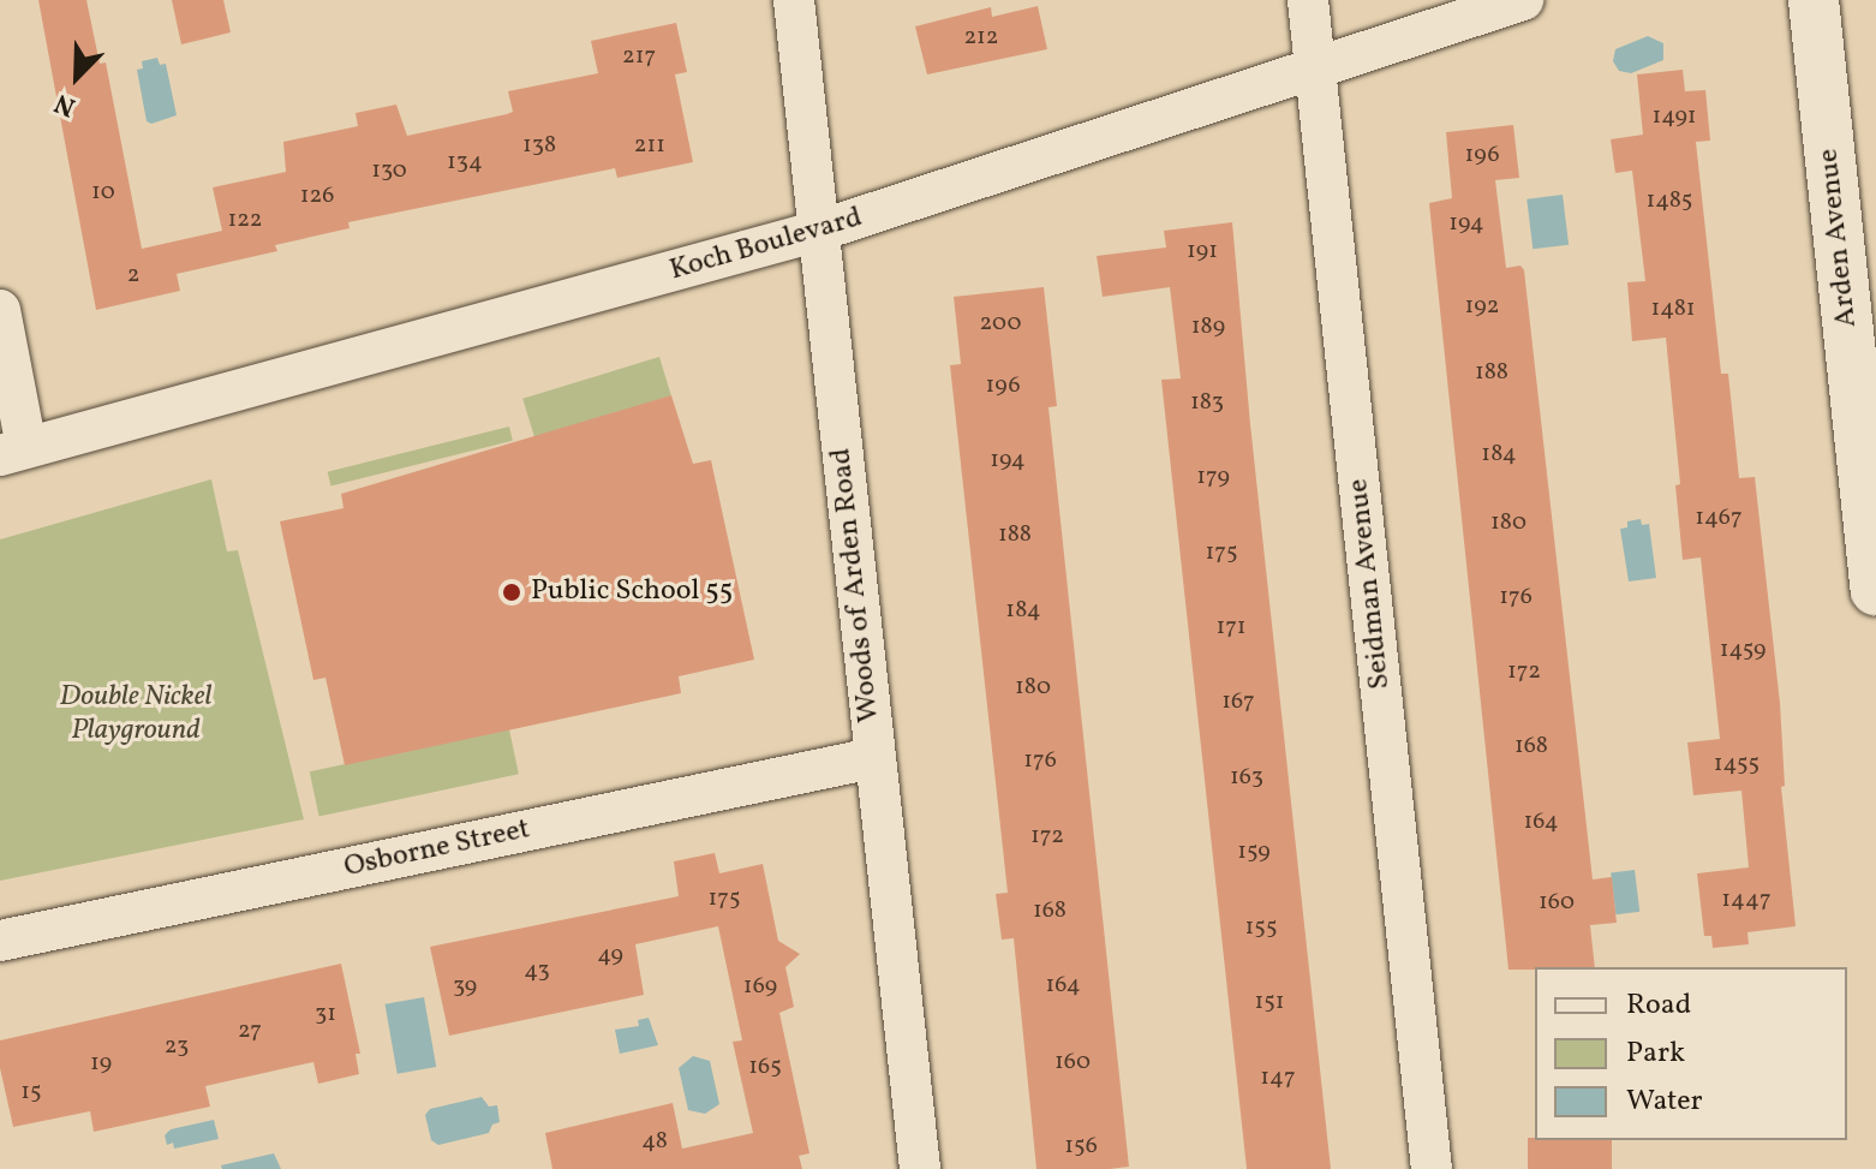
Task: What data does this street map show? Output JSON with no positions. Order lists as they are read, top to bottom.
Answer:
{
  "streets": {
    "street": [
      "Arden Avenue",
      "Koch Boulevard",
      "Seidman Avenue",
      "Woods of Arden Road",
      "Osborne Street"
    ]
  },
  "crossings": [
    ["Koch Boulevard", "Seidman Avenue"],
    ["Koch Boulevard", "Woods of Arden Road"],
    ["Woods of Arden Road", "Osborne Street"]
  ],
  "parks": ["Double Nickel Playground"],
  "places": ["Public School 55"],
  "house_numbers": [
    "212",
    "217",
    "1491",
    "138",
    "211",
    "196",
    "134",
    "130",
    "10",
    "126",
    "1485",
    "122",
    "194",
    "191",
    "2",
    "192",
    "1481",
    "200",
    "189",
    "188",
    "196",
    "183",
    "184",
    "194",
    "179",
    "1467",
    "180",
    "188",
    "175",
    "176",
    "184",
    "171",
    "1459",
    "172",
    "180",
    "167",
    "168",
    "176",
    "1455",
    "163",
    "164",
    "172",
    "159",
    "175",
    "1447",
    "160",
    "168",
    "155",
    "49",
    "43",
    "164",
    "39",
    "169",
    "151",
    "31",
    "27",
    "23",
    "160",
    "19",
    "165",
    "147",
    "15",
    "48",
    "156"
  ],
  "legend": ["Road", "Park", "Water"],
  "north": "bottom left"
}
